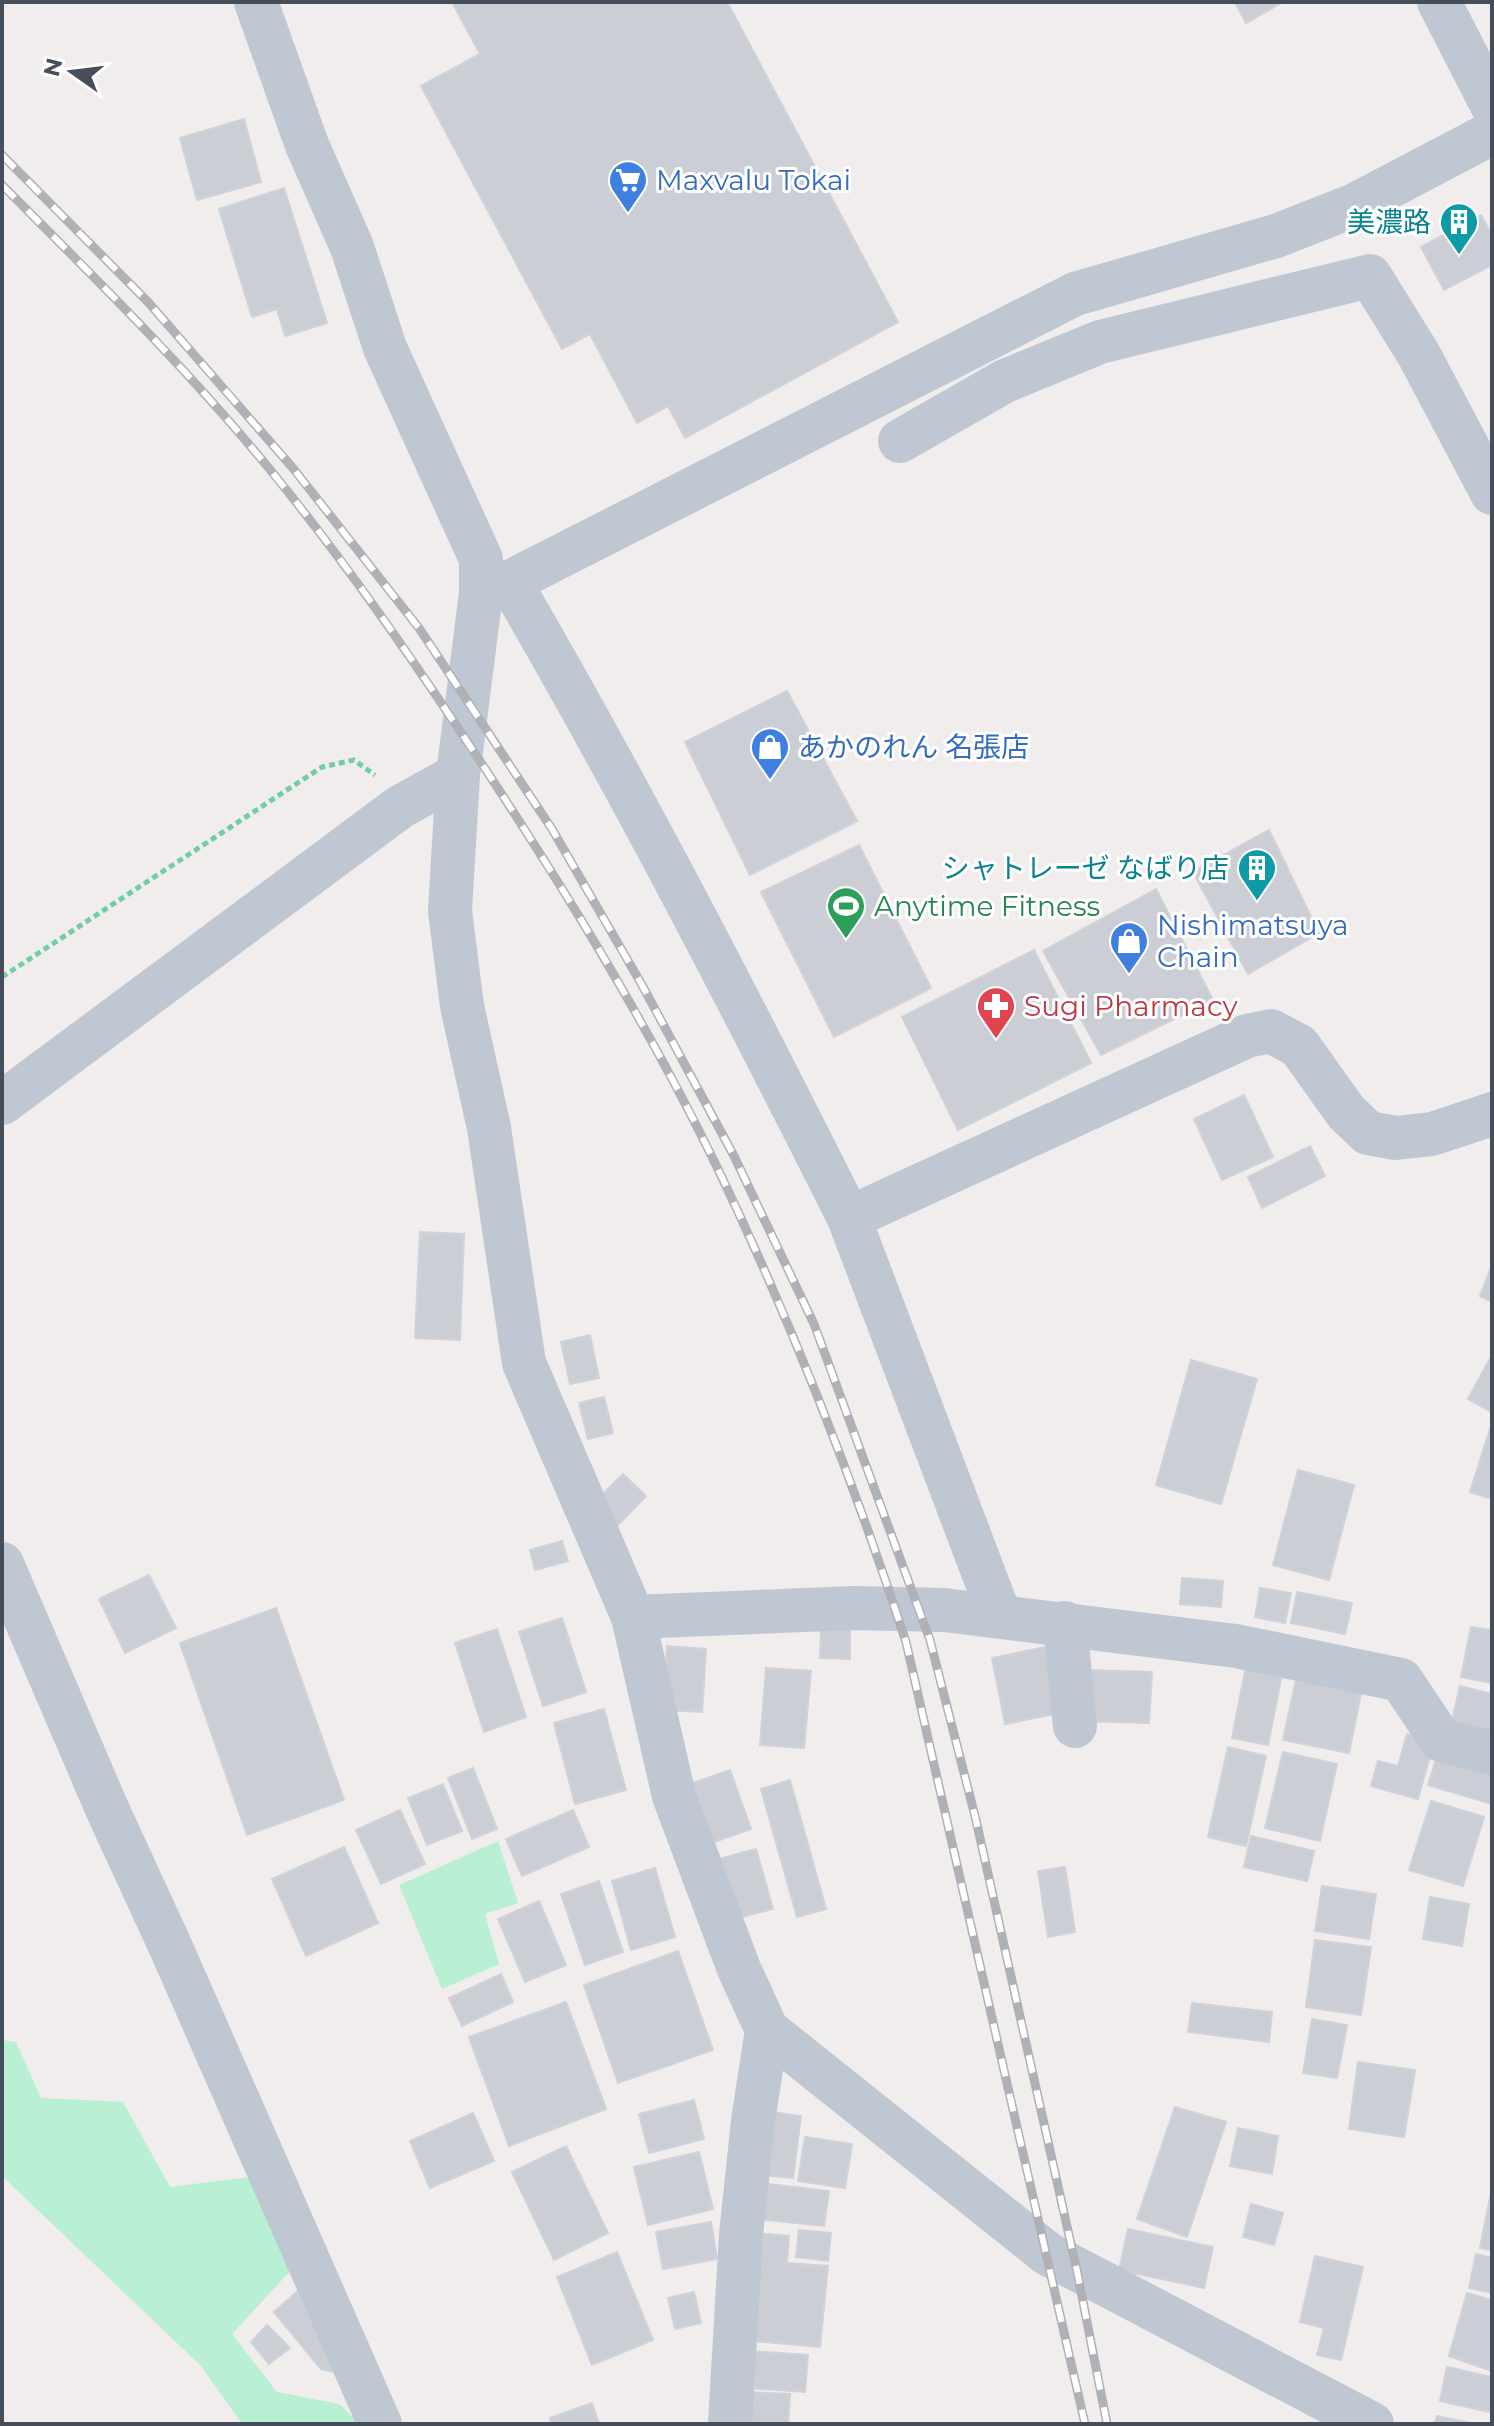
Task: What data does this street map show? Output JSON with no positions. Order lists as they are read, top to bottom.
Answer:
{
  "places": {
    "supermarket": ["Maxvalu Tokai"],
    "building": ["美濃路", "シャトレーゼ なばり店"],
    "shop": ["あかのれん 名張店", "Nishimatsuya Chain"],
    "sports": ["Anytime Fitness"],
    "pharmacy": ["Sugi Pharmacy"]
  },
  "north": "left"
}
